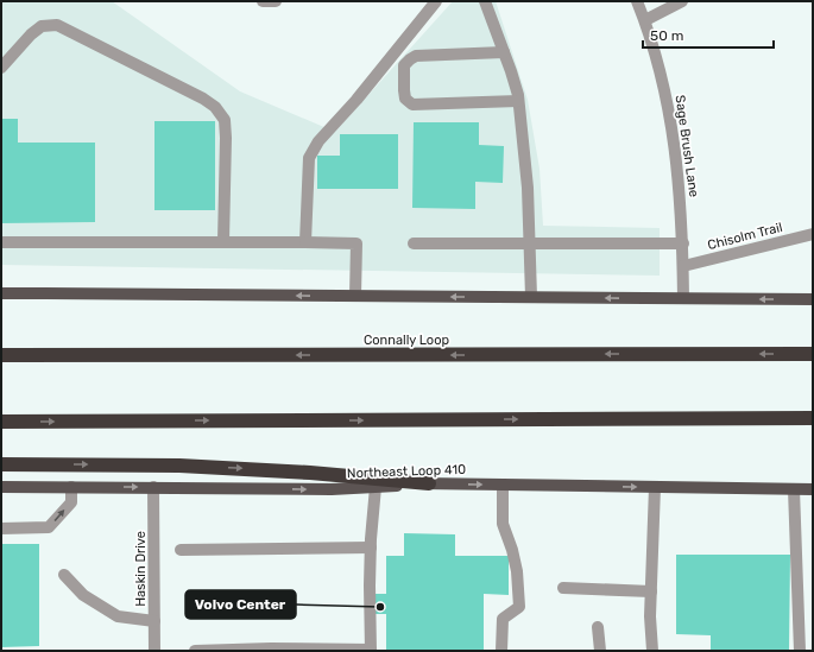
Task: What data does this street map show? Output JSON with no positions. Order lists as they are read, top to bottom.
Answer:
{
  "streets": {
    "highway": ["Connally Loop"],
    "main road": ["Northeast Loop 410"],
    "street": ["Sage Brush Lane", "Chisolm Trail", "Haskin Drive"]
  },
  "crossings": [
    ["Sage Brush Lane", "Chisolm Trail"],
    ["Northeast Loop 410", "Haskin Drive"]
  ],
  "one_way": ["Northeast Loop 410"],
  "places": ["Volvo Center"],
  "scale_bar": "50 m"
}
